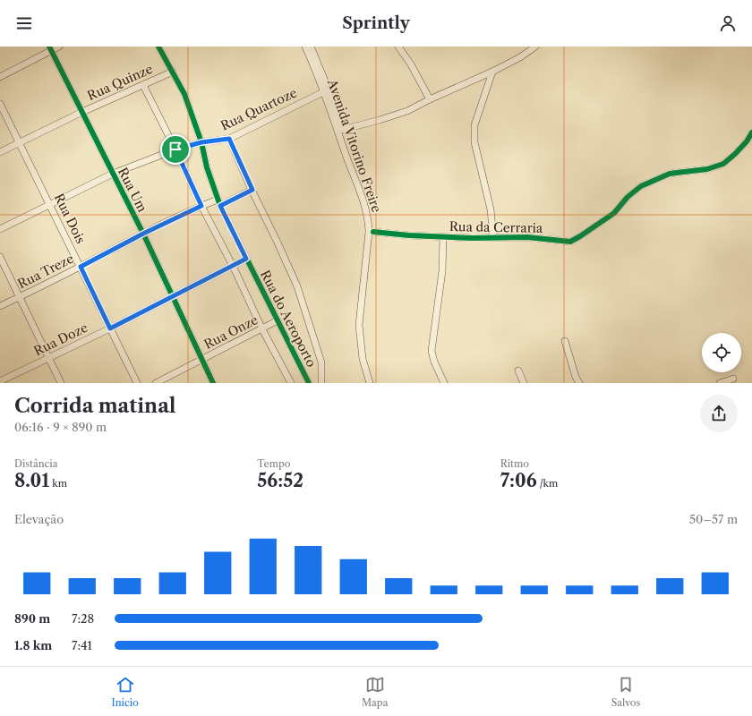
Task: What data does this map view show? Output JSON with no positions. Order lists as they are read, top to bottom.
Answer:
{
  "streets": {
    "street": [
      "Rua Quinze",
      "Rua Quartoze",
      "Avenida Vitorino Freire",
      "Rua Um",
      "Rua Dois",
      "Rua da Cerraria",
      "Rua Treze",
      "Rua do Aeroporto",
      "Rua Onze",
      "Rua Doze"
    ]
  },
  "crossings": [
    ["Rua Quinze", "Rua Um"],
    ["Rua Quinze", "Rua Dois"],
    ["Rua Quinze", "Rua do Aeroporto"],
    ["Rua Quartoze", "Avenida Vitorino Freire"],
    ["Rua Quartoze", "Rua Um"],
    ["Rua Quartoze", "Rua Dois"],
    ["Rua Quartoze", "Rua do Aeroporto"],
    ["Avenida Vitorino Freire", "Rua da Cerraria"],
    ["Rua Um", "Rua Treze"],
    ["Rua Um", "Rua Onze"],
    ["Rua Um", "Rua Doze"],
    ["Rua Dois", "Rua Treze"],
    ["Rua Dois", "Rua Doze"],
    ["Rua Treze", "Rua do Aeroporto"],
    ["Rua do Aeroporto", "Rua Onze"],
    ["Rua do Aeroporto", "Rua Doze"]
  ],
  "page": {
    "header": "Sprintly",
    "heading": ["Corrida matinal", "06:16 · 9 × 890 m"],
    "stats": [
      ["Distância", "8.01 km"],
      ["Tempo", "56:52"],
      ["Ritmo", "7:06 /km"]
    ],
    "chart": ["Elevação", "50–57 m"],
    "list": [
      {
        "name": "890 m",
        "note": "7:28"
      },
      {
        "name": "1.8 km",
        "note": "7:41"
      }
    ],
    "tabs": ["Início", "Mapa", "Salvos"]
  }
}
